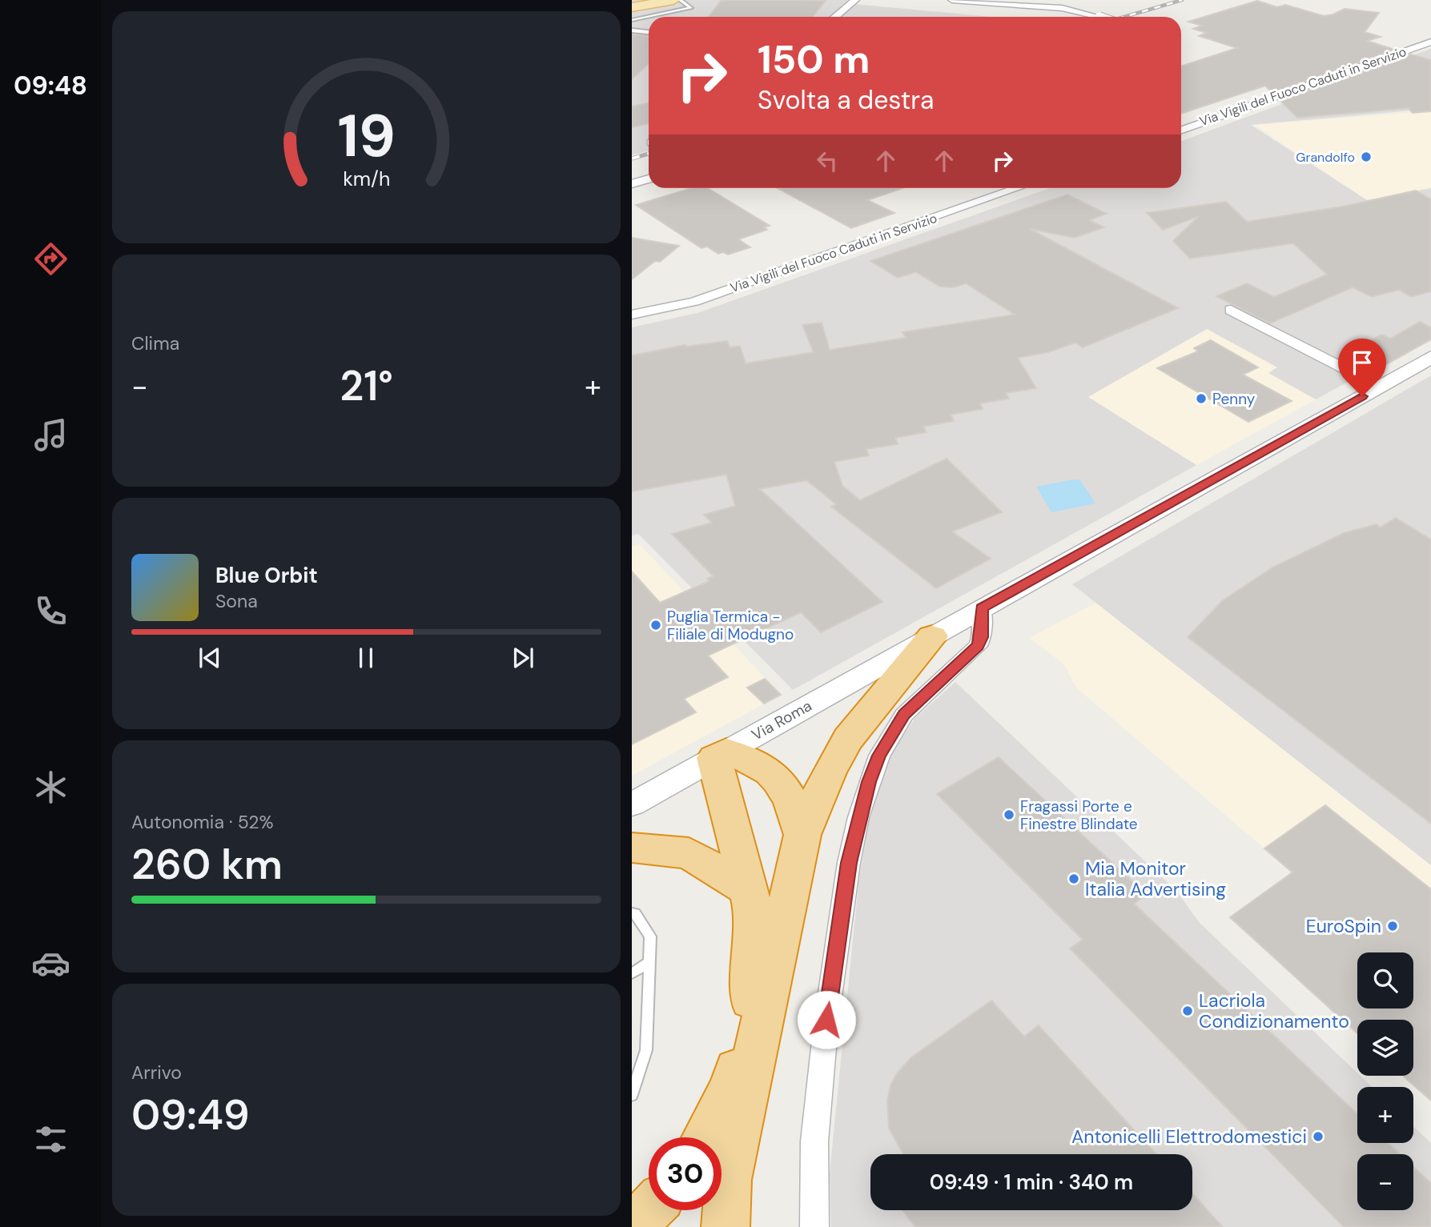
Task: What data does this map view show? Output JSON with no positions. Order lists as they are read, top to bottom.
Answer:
{
  "streets": {
    "street": ["Via Vigili del Fuoco Caduti in Servizio", "Via Roma"]
  },
  "places": [
    "Grandolfo",
    "Penny",
    "Puglia Termica - Filiale di Modugno",
    "Fragassi Porte e Finestre Blindate",
    "Mia Monitor Italia Advertising",
    "EuroSpin",
    "Lacriola Condizionamento",
    "Antonicelli Elettrodomestici"
  ],
  "page": {
    "tabs": "09:48",
    "turn": ["150 m", "Svolta a destra"],
    "tile": [
      "Clima",
      ["Autonomia · 52%", "260 km"],
      ["Arrivo", "09:49"]
    ],
    "heat": ["−", "21°", "+"],
    "song": ["Blue Orbit", "Sona"],
    "map_buttons": ["+", "−"],
    "limit": "30",
    "trip": "09:49 · 1 min · 340 m",
    "gauge": ["19", "km/h"]
  }
}
